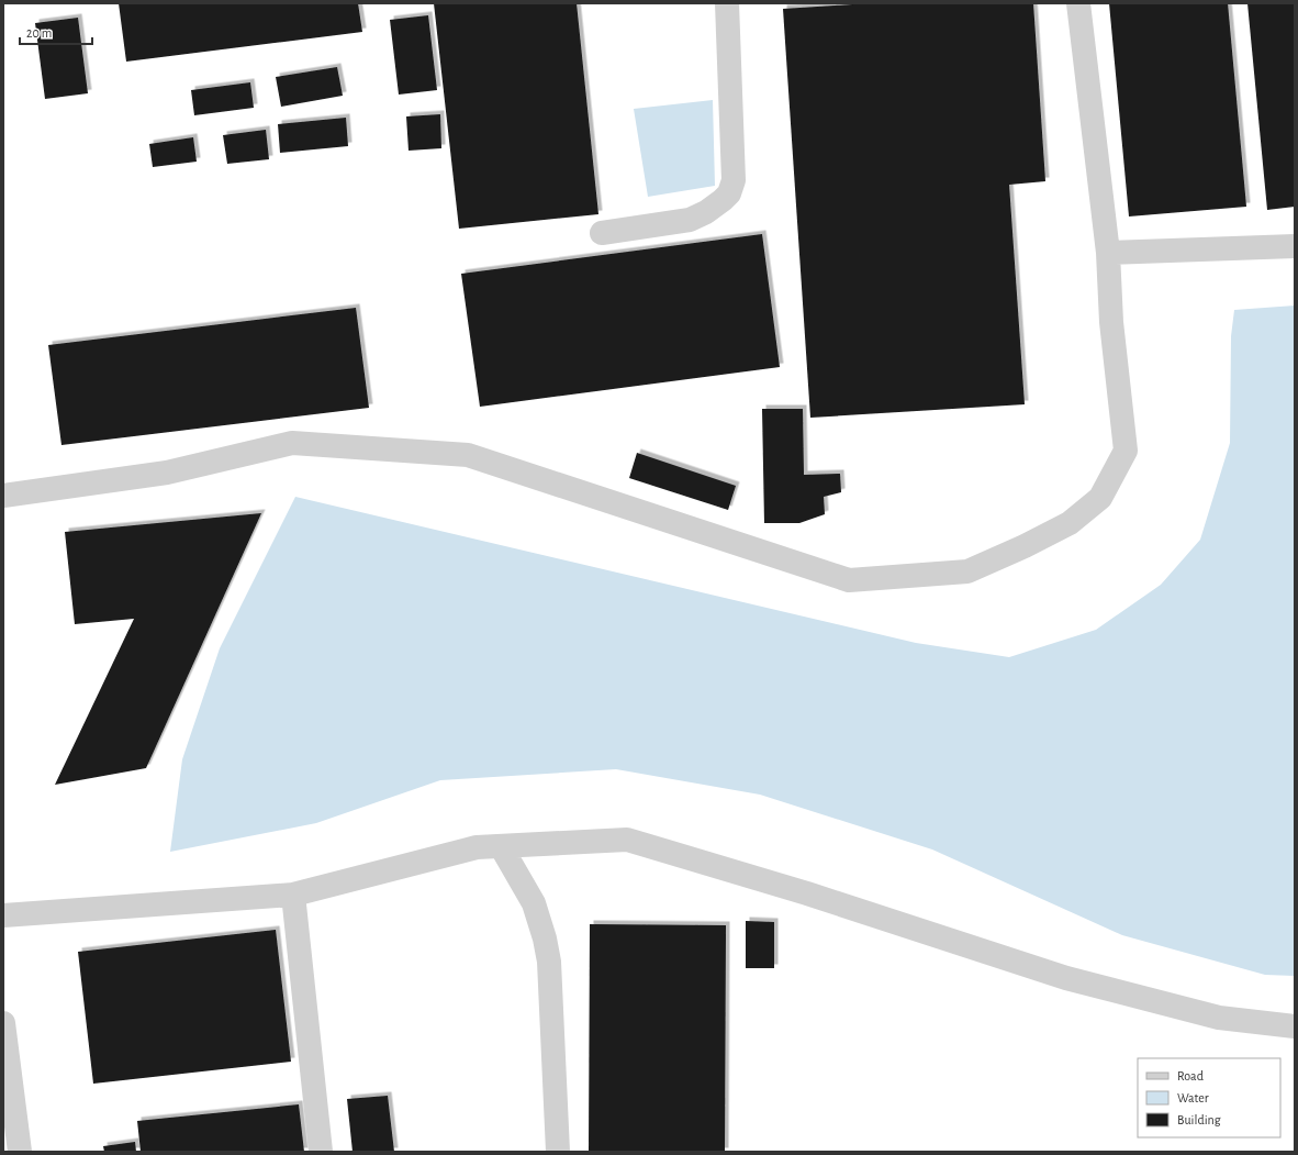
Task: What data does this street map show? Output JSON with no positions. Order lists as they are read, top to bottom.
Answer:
{
  "legend": ["Road", "Water", "Building"],
  "scale_bar": "20 m"
}
